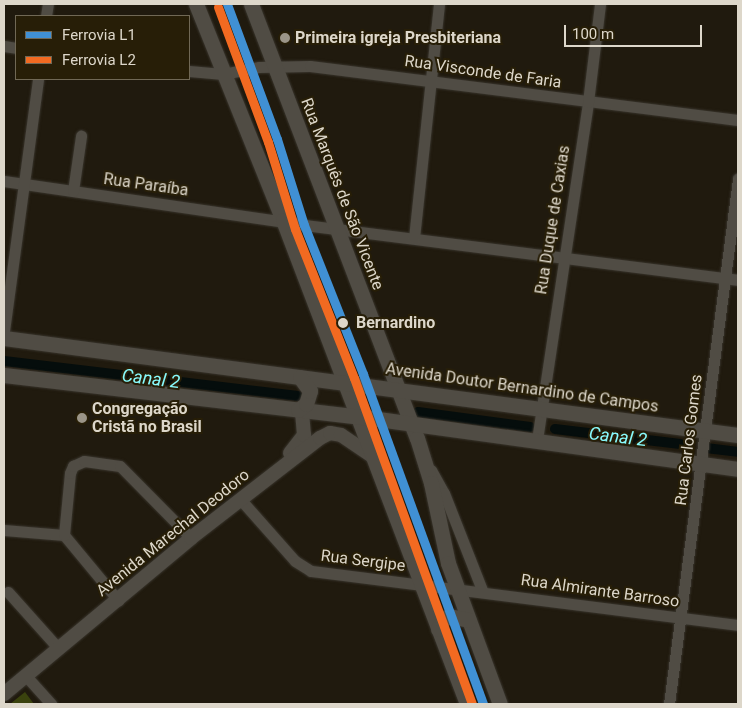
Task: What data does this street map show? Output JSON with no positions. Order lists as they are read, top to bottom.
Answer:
{
  "streets": {
    "main road": ["Rua Marquês de São Vicente", "Avenida Doutor Bernardino de Campos"],
    "street": [
      "Rua Visconde de Faria",
      "Rua Paraíba",
      "Rua Duque de Caxias",
      "Rua Carlos Gomes",
      "Avenida Marechal Deodoro",
      "Rua Sergipe",
      "Rua Almirante Barroso"
    ]
  },
  "crossings": [
    ["Rua Visconde de Faria", "Rua Marquês de São Vicente"],
    ["Rua Visconde de Faria", "Rua Duque de Caxias"],
    ["Rua Paraíba", "Rua Marquês de São Vicente"],
    ["Rua Paraíba", "Rua Duque de Caxias"],
    ["Rua Paraíba", "Rua Carlos Gomes"],
    ["Rua Marquês de São Vicente", "Avenida Doutor Bernardino de Campos"],
    ["Rua Marquês de São Vicente", "Rua Almirante Barroso"],
    ["Rua Duque de Caxias", "Avenida Doutor Bernardino de Campos"],
    ["Avenida Doutor Bernardino de Campos", "Rua Carlos Gomes"],
    ["Rua Carlos Gomes", "Rua Almirante Barroso"],
    ["Avenida Marechal Deodoro", "Rua Sergipe"],
    ["Rua Sergipe", "Rua Almirante Barroso"]
  ],
  "water": ["Canal 2"],
  "places": ["Primeira igreja Presbiteriana", "Bernardino", "Congregação Cristã no Brasil"],
  "lines": ["rail line L1", "rail line L2"],
  "legend": ["Ferrovia L1", "Ferrovia L2"],
  "scale_bar": "100 m"
}
